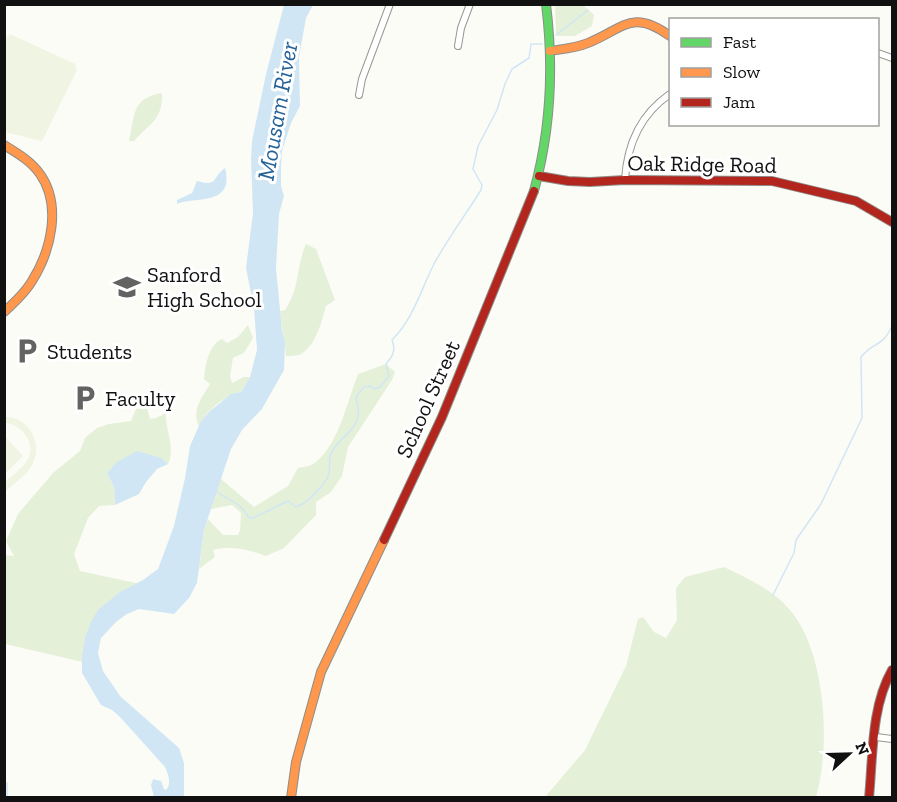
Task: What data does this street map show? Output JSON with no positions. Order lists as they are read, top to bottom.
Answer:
{
  "streets": {
    "street": ["Oak Ridge Road", "School Street"]
  },
  "crossings": [
    ["Oak Ridge Road", "School Street"]
  ],
  "water": ["Mousam River"],
  "places": {
    "school or university": ["Sanford High School"],
    "parking": ["Students", "Faculty"]
  },
  "legend": ["Fast", "Slow", "Jam"],
  "north": "right"
}
